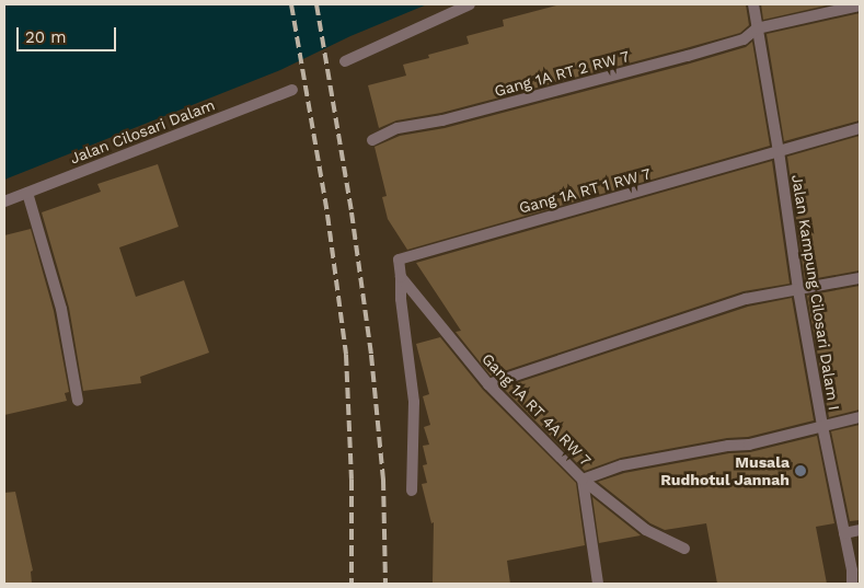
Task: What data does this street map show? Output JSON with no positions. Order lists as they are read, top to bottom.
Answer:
{
  "streets": {
    "street": [
      "Gang 1A RT 2 RW 7",
      "Jalan Cilosari Dalam",
      "Gang 1A RT 1 RW 7",
      "Jalan Kampung Cilosari Dalam I",
      "Gang 1A RT 4A RW 7"
    ]
  },
  "crossings": [
    ["Gang 1A RT 2 RW 7", "Jalan Kampung Cilosari Dalam I"],
    ["Gang 1A RT 1 RW 7", "Jalan Kampung Cilosari Dalam I"],
    ["Gang 1A RT 1 RW 7", "Gang 1A RT 4A RW 7"]
  ],
  "places": ["Musala Rudhotul Jannah"],
  "scale_bar": "20 m"
}
